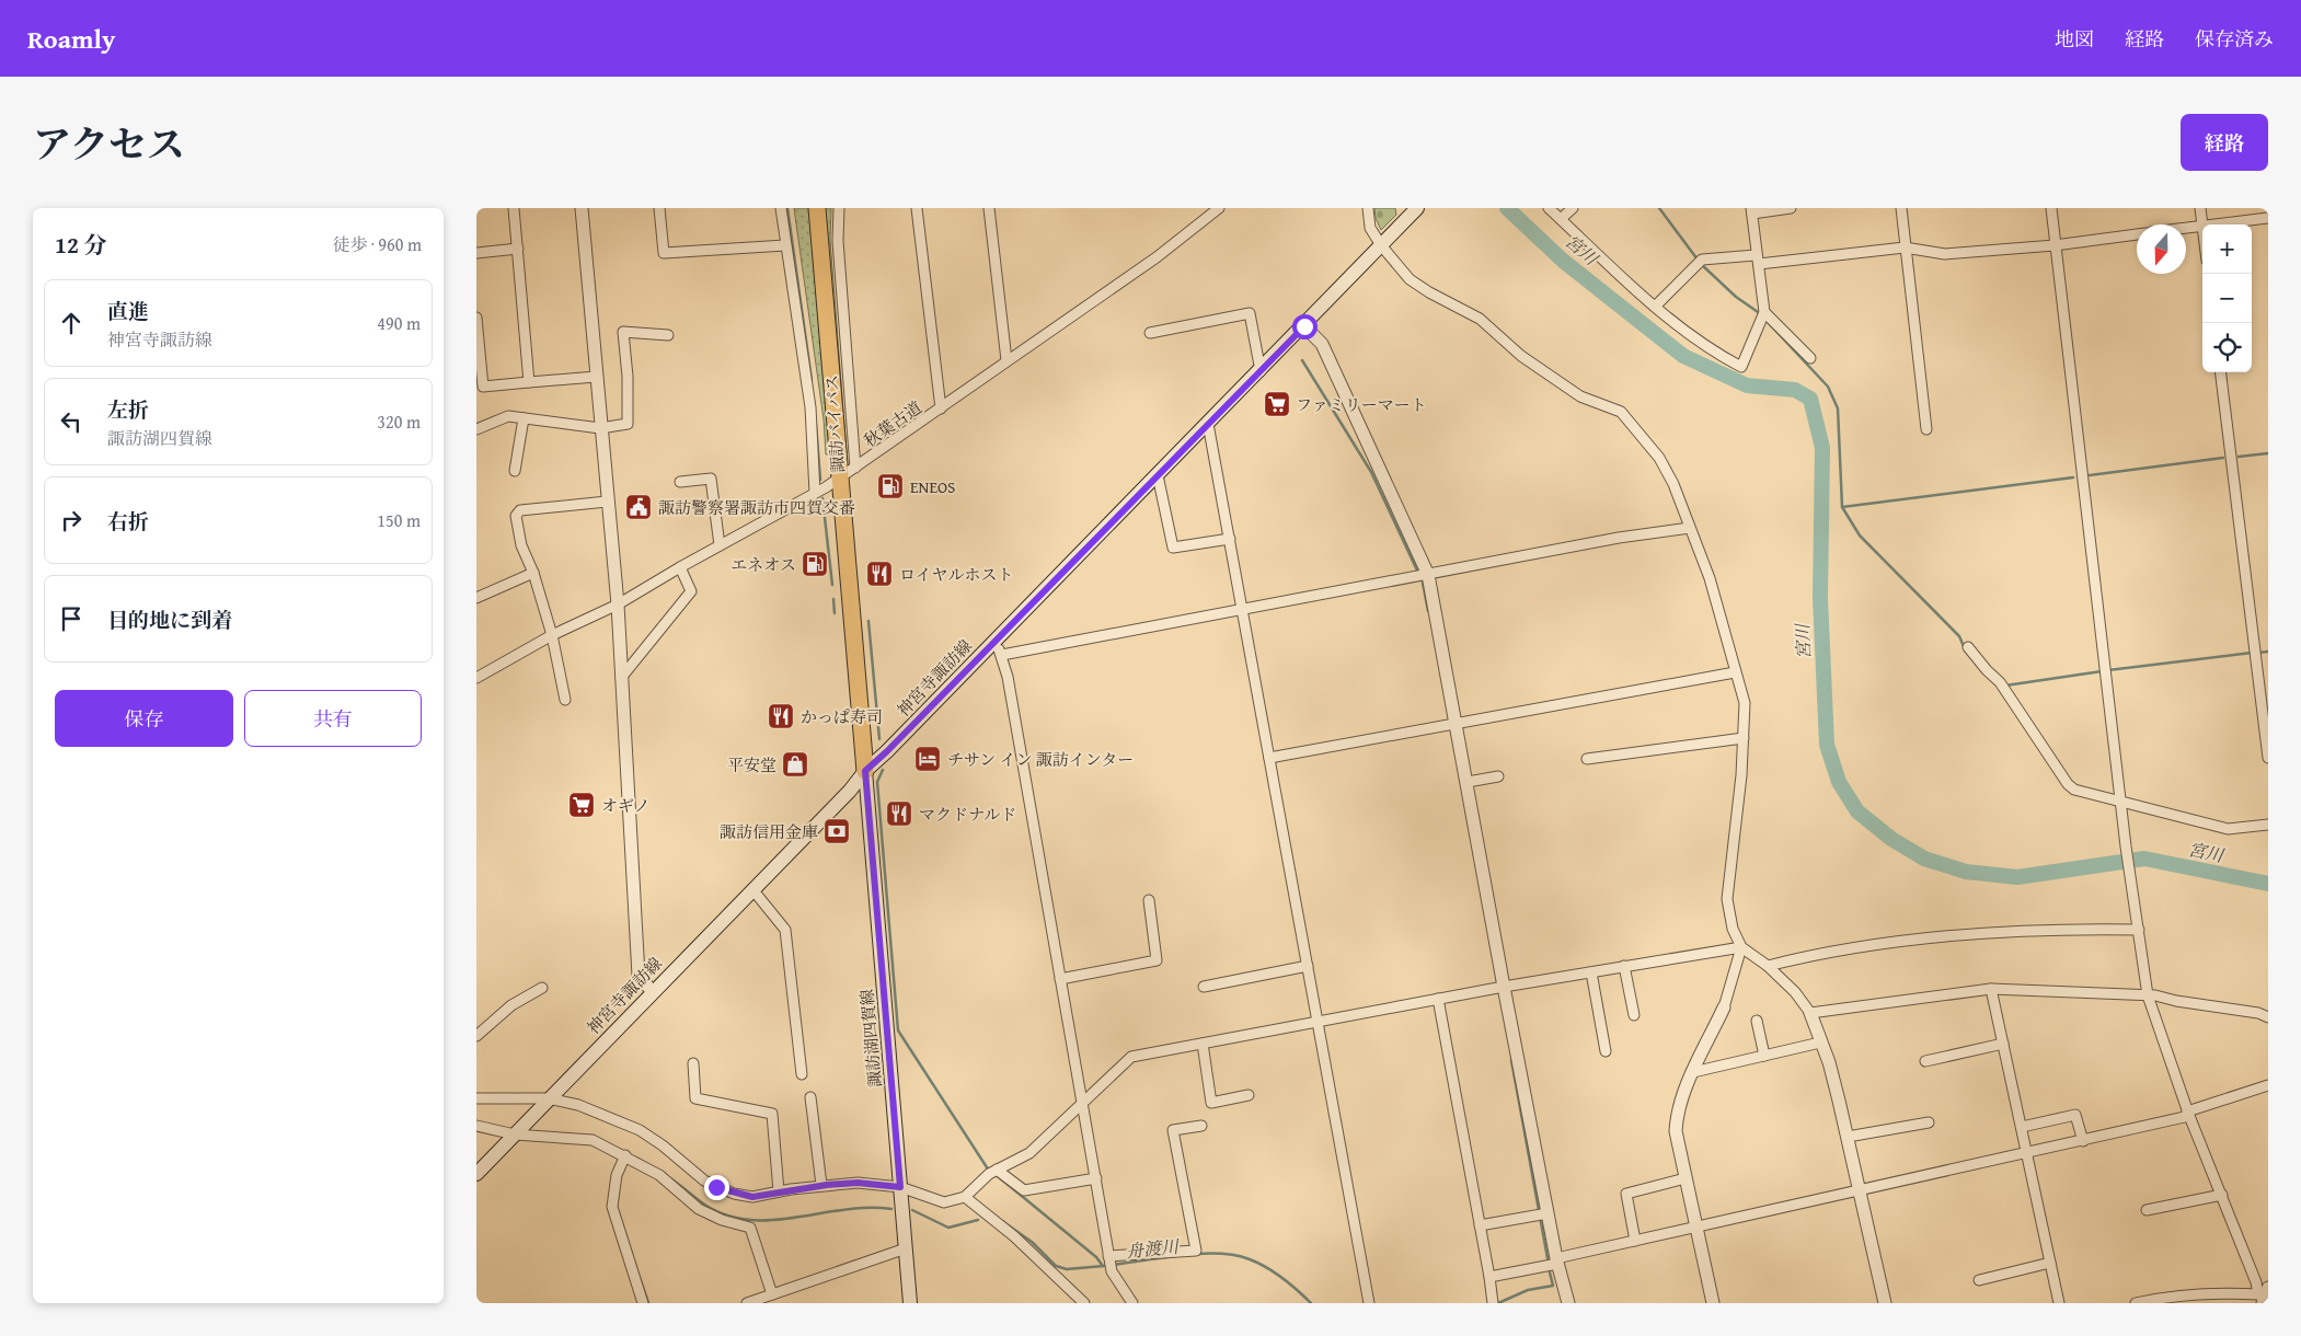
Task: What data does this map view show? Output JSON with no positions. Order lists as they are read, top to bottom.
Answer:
{
  "streets": {
    "highway": ["諏訪バイパス"],
    "main road": ["神宮寺諏訪線", "諏訪湖四賀線"],
    "street": ["秋葉古道"]
  },
  "crossings": [
    ["諏訪バイパス", "秋葉古道"],
    ["諏訪バイパス", "神宮寺諏訪線"],
    ["諏訪バイパス", "諏訪湖四賀線"],
    ["神宮寺諏訪線", "諏訪湖四賀線"]
  ],
  "water": ["宮川", "舟渡川"],
  "places": {
    "supermarket": ["ファミリーマート", "オギノ"],
    "fuel station": ["ENEOS", "エネオス"],
    "public building": ["諏訪警察署諏訪市四賀交番"],
    "restaurant": ["ロイヤルホスト", "かっぱ寿司", "マクドナルド"],
    "hotel": ["チサン イン 諏訪インター"],
    "shop": ["平安堂"],
    "bank": ["諏訪信用金庫"]
  },
  "north": "bottom",
  "page": {
    "header": "Roamly",
    "nav": ["地図", "経路", "保存済み"],
    "title": "アクセス",
    "buttons": [
      "経路",
      ["保存", "共有"]
    ],
    "heading": ["12 分", "徒歩 · 960 m"],
    "map_buttons": ["+", "−"],
    "list": [
      ["直進", "神宮寺諏訪線", "490 m"],
      ["左折", "諏訪湖四賀線", "320 m"],
      ["右折", "150 m"],
      "目的地に到着"
    ]
  }
}
